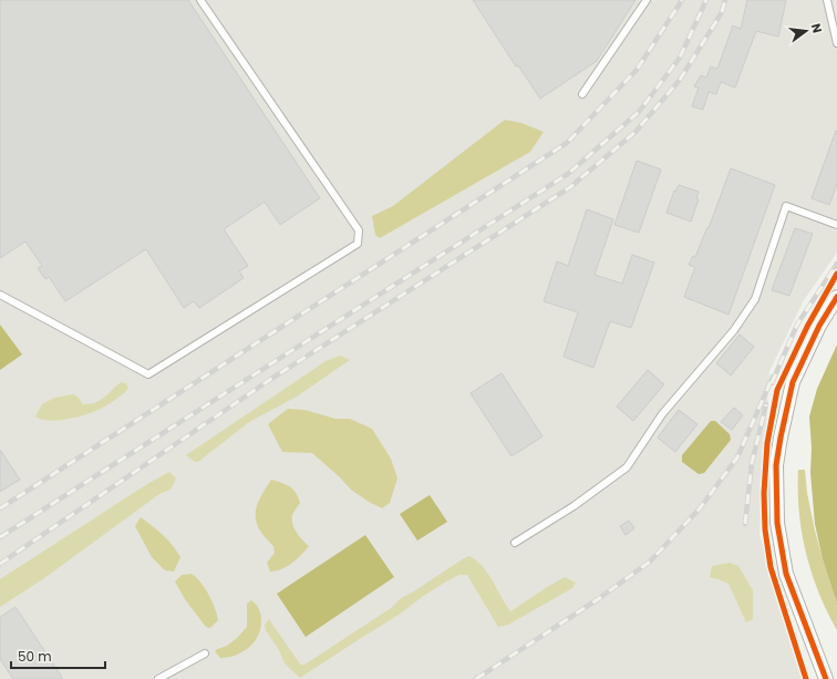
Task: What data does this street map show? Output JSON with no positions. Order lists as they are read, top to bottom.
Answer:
{
  "scale_bar": "50 m",
  "north": "right"
}
